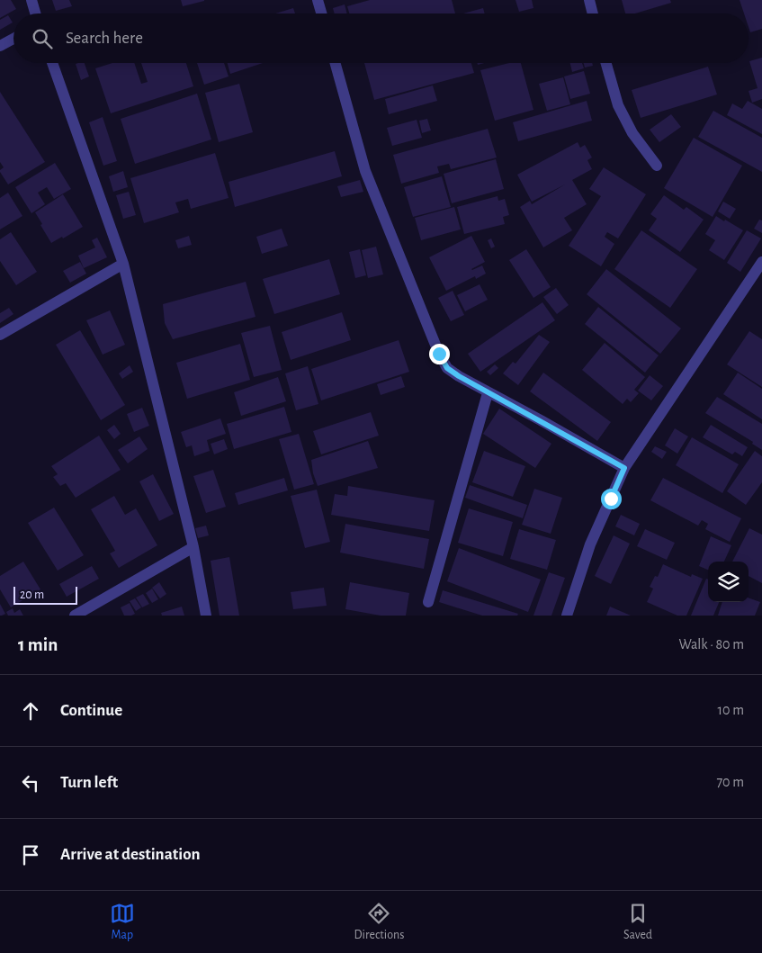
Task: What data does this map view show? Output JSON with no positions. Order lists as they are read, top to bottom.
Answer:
{
  "scale_bar": "20 m",
  "page": {
    "search": "Search here",
    "scale": "20 m",
    "heading": ["1 min", "Walk · 80 m"],
    "list": [
      ["Continue", "10 m"],
      ["Turn left", "70 m"],
      "Arrive at destination"
    ],
    "nav": ["Map", "Directions", "Saved"]
  }
}
